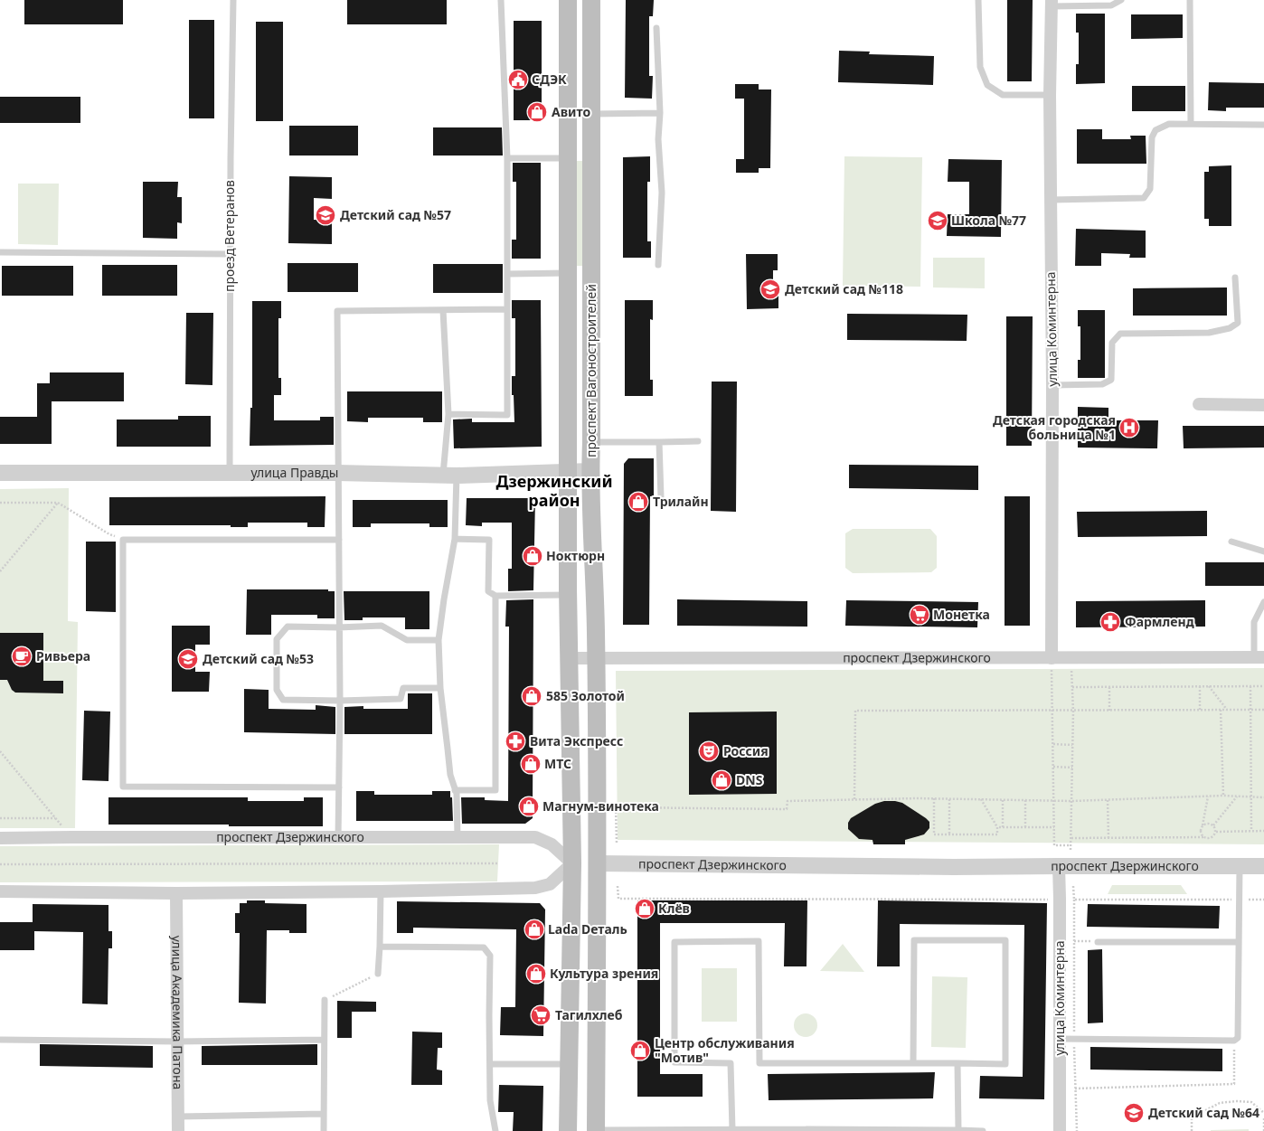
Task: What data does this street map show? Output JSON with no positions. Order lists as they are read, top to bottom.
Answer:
{
  "streets": {
    "main road": ["проспект Вагоностроителей", "проспект Дзержинского"],
    "street": ["улица Коминтерна", "улица Правды", "улица Академика Патона"],
    "lane": ["проезд Ветеранов"]
  },
  "crossings": [
    ["проезд Ветеранов", "улица Правды"],
    ["улица Коминтерна", "проспект Дзержинского"],
    ["проспект Вагоностроителей", "улица Правды"],
    ["проспект Вагоностроителей", "проспект Дзержинского"]
  ],
  "districts": ["Дзержинский район"],
  "places": {
    "public building": ["СДЭК"],
    "shop": [
      "Авито",
      "Трилайн",
      "Ноктюрн",
      "585 Золотой",
      "МТС",
      "DNS",
      "Магнум-винотека",
      "Клёв",
      "Lada Dеталь",
      "Культура зрения",
      "Центр обслуживания \"Мотив\""
    ],
    "school or university": [
      "Детский сад №57",
      "Школа №77",
      "Детский сад №118",
      "Детский сад №53",
      "Детский сад №64"
    ],
    "hospital": ["Детская городская больница №1"],
    "supermarket": ["Монетка", "Тагилхлеб"],
    "pharmacy": ["Фармленд", "Вита Экспресс"],
    "cafe": ["Ривьера"],
    "theatre": ["Россия"]
  }
}
